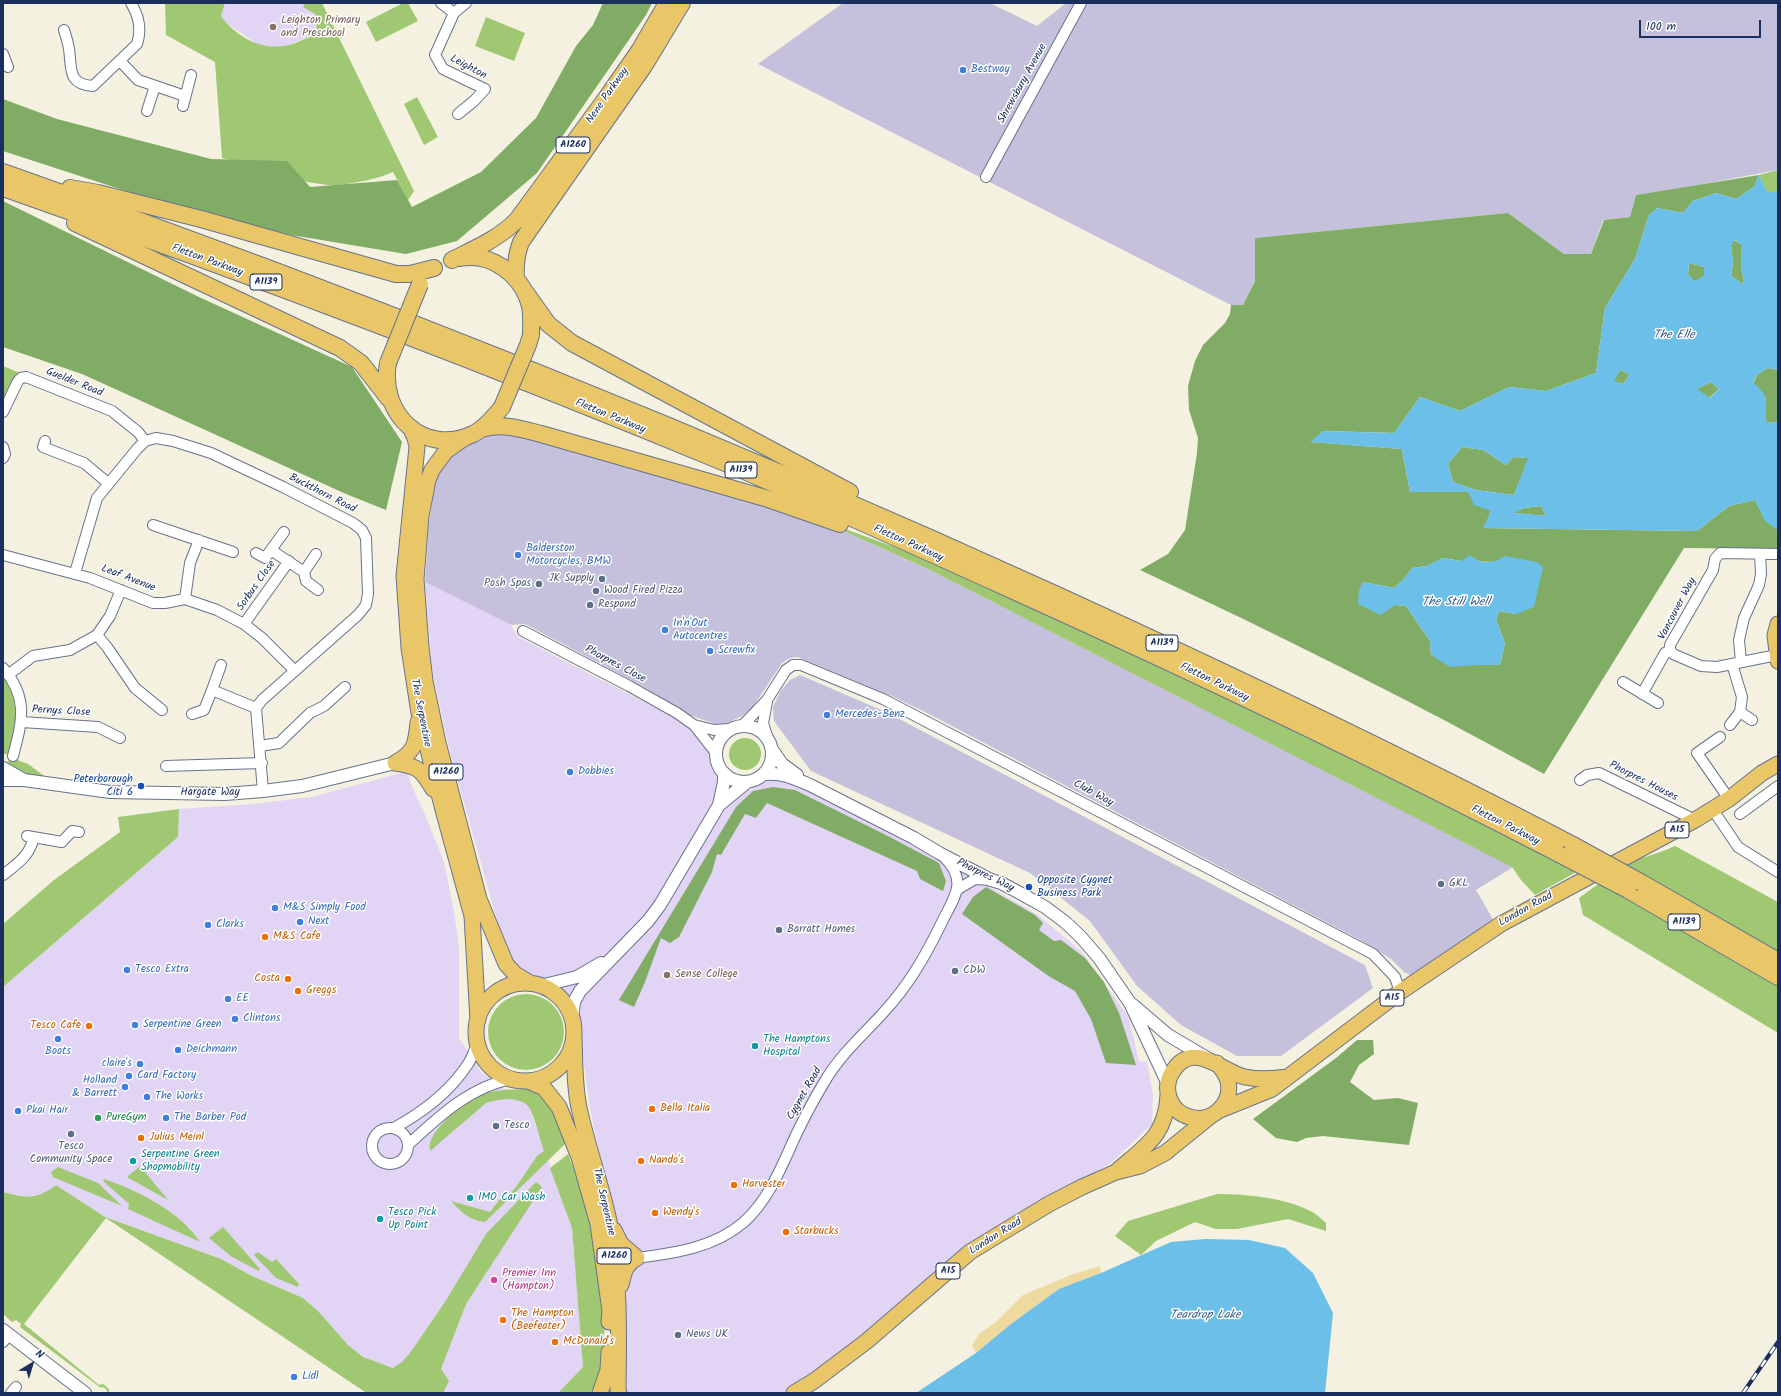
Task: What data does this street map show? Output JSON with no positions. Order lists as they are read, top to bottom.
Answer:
{
  "streets": {
    "highway": [
      "Nene Parkway",
      "A1260",
      "Fletton Parkway",
      "A1139"
    ],
    "main road": ["The Serpentine", "A15", "London Road"],
    "street": [
      "Leighton",
      "Shrewsbury Avenue",
      "Guelder Road",
      "Buckthorn Road",
      "Leaf Avenue",
      "Sorbus Close",
      "Vancouver Way",
      "Phorpres Close",
      "Pernys Close",
      "Phorpres Houses",
      "Hargate Way",
      "Club Way",
      "Phorpres Way",
      "Cygnet Road"
    ]
  },
  "crossings": [
    ["Guelder Road", "Buckthorn Road"],
    ["Phorpres Close", "Club Way"],
    ["Phorpres Close", "Phorpres Way"],
    ["Phorpres Houses", "London Road"],
    ["Club Way", "Phorpres Way"],
    ["Club Way", "London Road"],
    ["A15", "Phorpres Way"],
    ["A15", "London Road"],
    ["Phorpres Way", "London Road"]
  ],
  "water": ["The Elle", "The Still Well", "Teardrop Lake"],
  "places": [
    "Leighton Primary and Preschool",
    "Bestway",
    "Balderston Motorcycles, BMW",
    "JK Supply",
    "Posh Spas",
    "Wood Fired Pizza",
    "Respond",
    "In'n'Out Autocentres",
    "Screwfix",
    "Mercedes-Benz",
    "Dobbies",
    "Peterborough Citi 6",
    "GKL",
    "Opposite Cygnet Business Park",
    "M&S Simply Food",
    "Next",
    "Clarks",
    "Barratt Homes",
    "M&S Cafe",
    "Tesco Extra",
    "CDW",
    "Sense College",
    "Costa",
    "Greggs",
    "EE",
    "Clintons",
    "Serpentine Green",
    "Tesco Cafe",
    "Boots",
    "The Hamptons Hospital",
    "Deichmann",
    "claire's",
    "Card Factory",
    "Holland & Barrett",
    "The Works",
    "Bella Italia",
    "Pkai Hair",
    "PureGym",
    "The Barber Pod",
    "Tesco",
    "Tesco Community Space",
    "Julius Meinl",
    "Serpentine Green Shopmobility",
    "Nando's",
    "Harvester",
    "IMO Car Wash",
    "Wendy's",
    "Tesco Pick Up Point",
    "Starbucks",
    "Premier Inn (Hampton)",
    "The Hampton (Beefeater)",
    "News UK",
    "McDonald's",
    "Lidl"
  ],
  "scale_bar": "100 m",
  "north": "top right"
}
